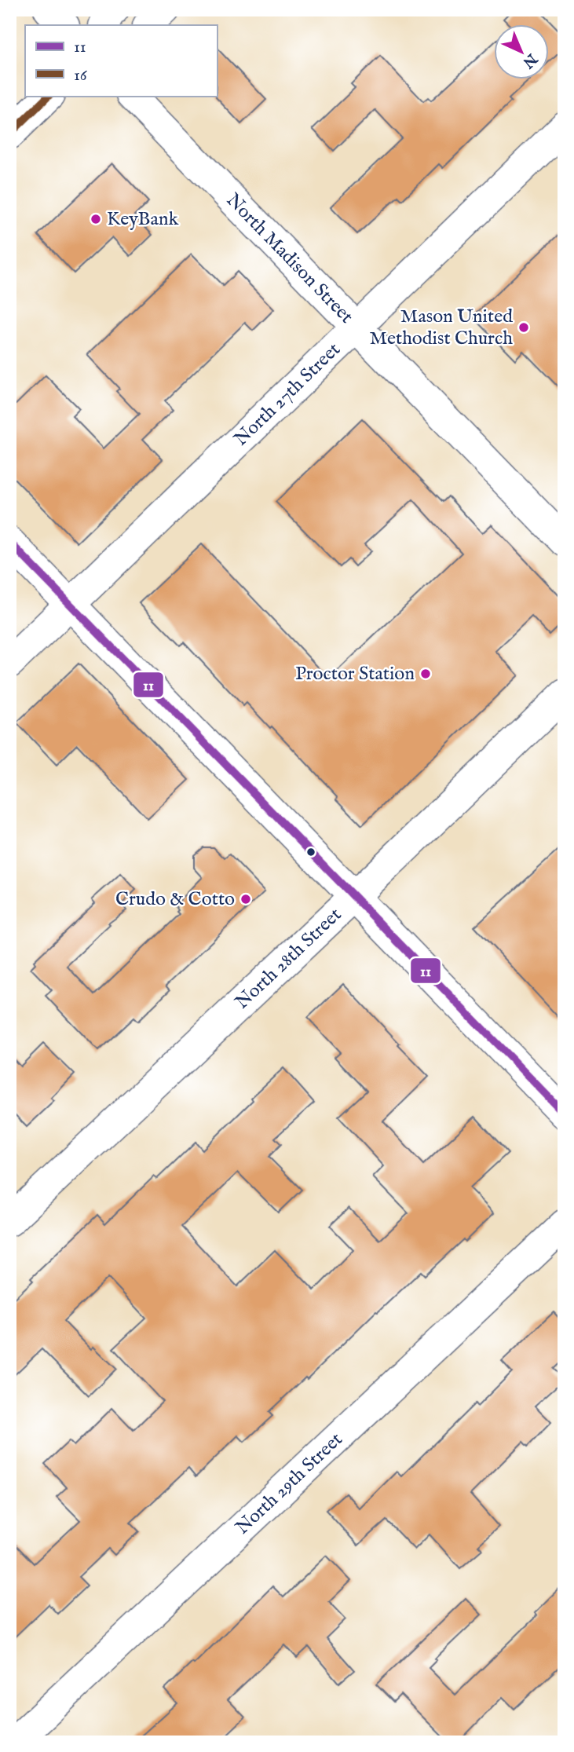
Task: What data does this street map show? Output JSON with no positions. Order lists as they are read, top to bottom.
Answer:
{
  "streets": {
    "street": [
      "North Madison Street",
      "North 27th Street",
      "North 28th Street",
      "North 29th Street"
    ]
  },
  "crossings": [
    ["North Madison Street", "North 27th Street"]
  ],
  "places": [
    "KeyBank",
    "Mason United Methodist Church",
    "Proctor Station",
    "Crudo & Cotto"
  ],
  "lines": ["transit line 16", "transit line 11"],
  "legend": ["11", "16"],
  "north": "bottom right"
}
